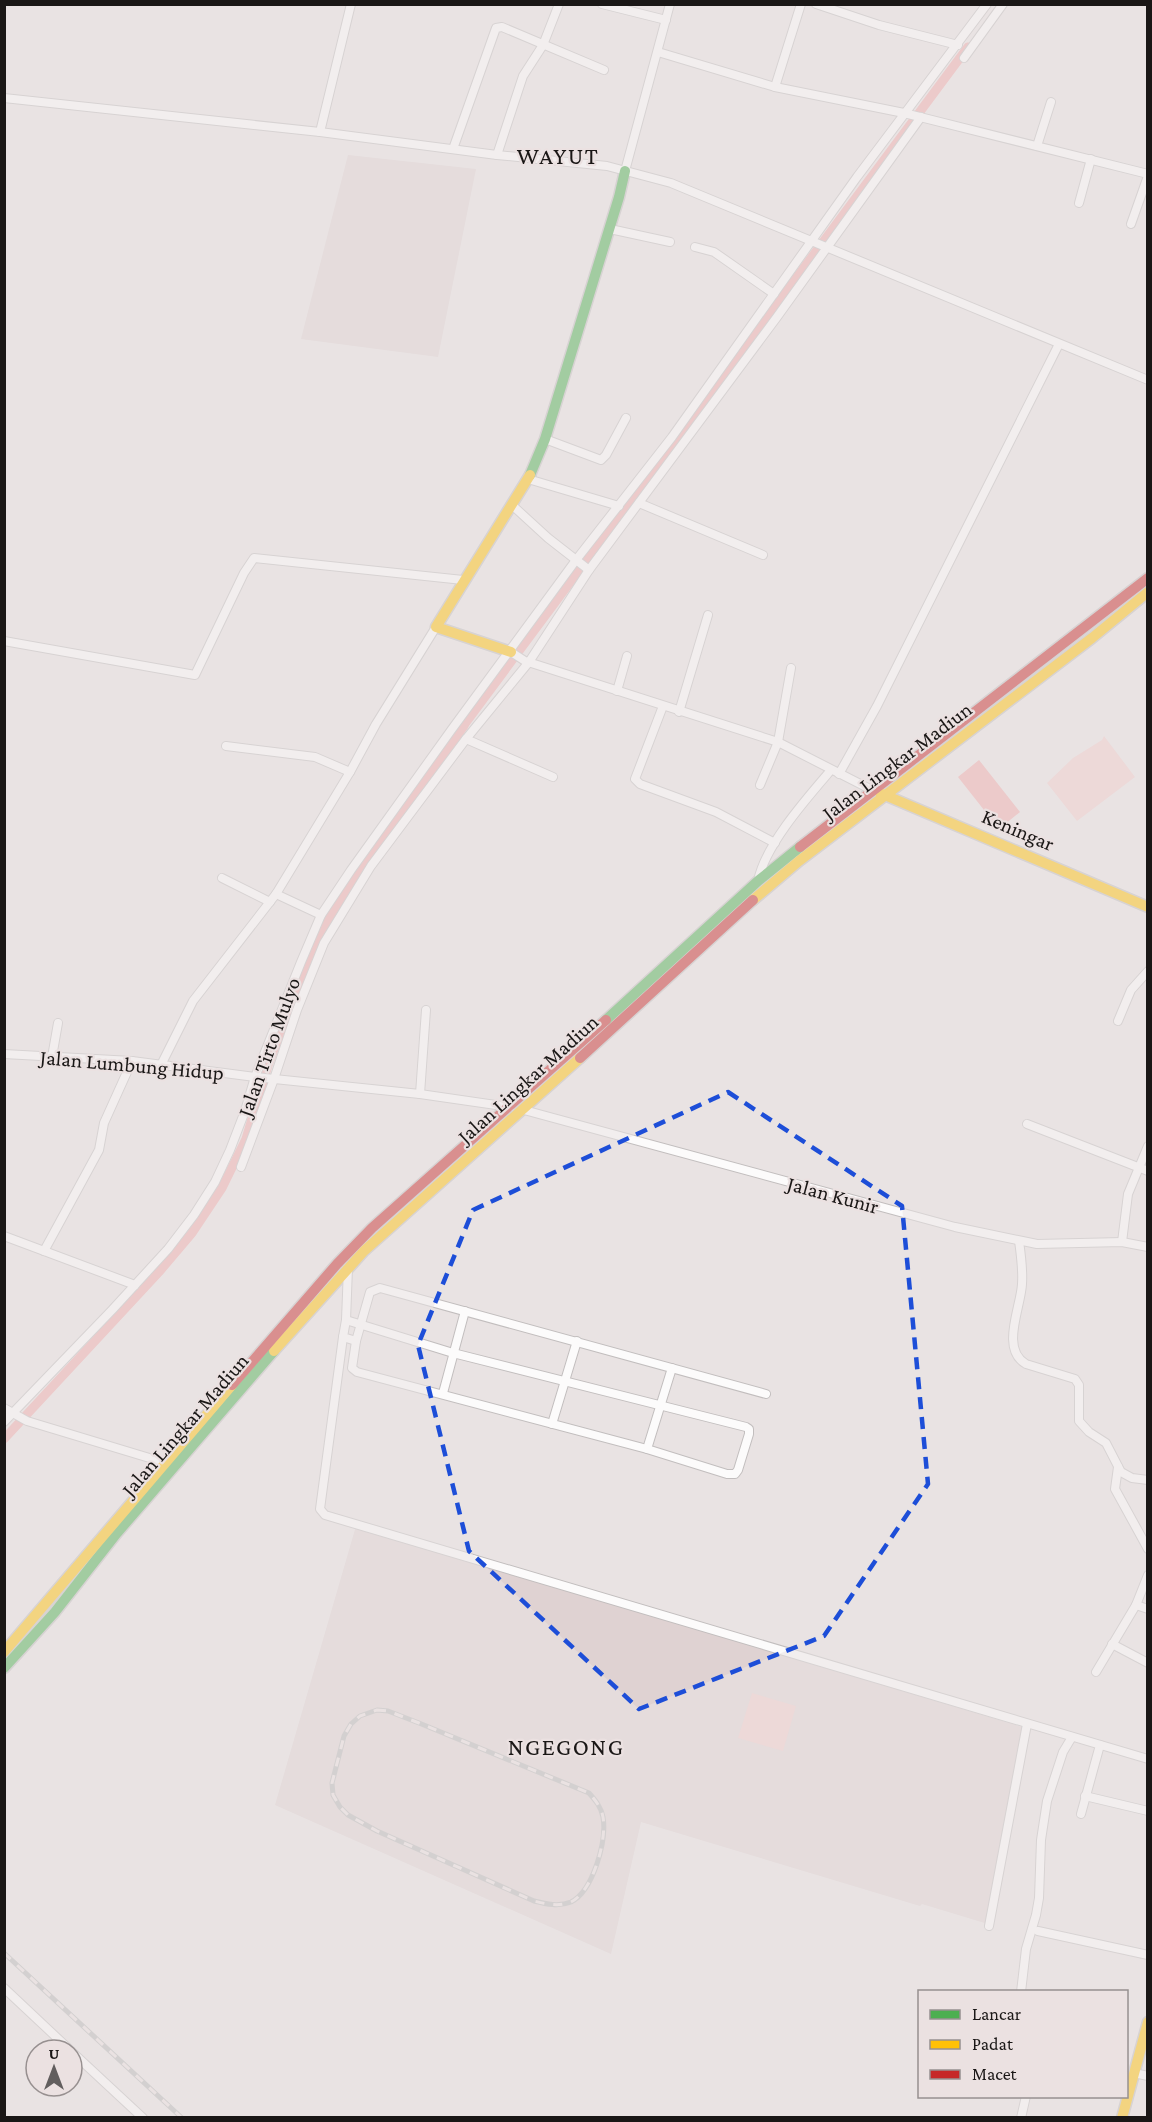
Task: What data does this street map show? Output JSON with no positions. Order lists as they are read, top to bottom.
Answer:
{
  "streets": {
    "main road": ["Jalan Lingkar Madiun", "Keningar"],
    "street": ["Jalan Tirto Mulyo", "Jalan Lumbung Hidup", "Jalan Kunir"]
  },
  "crossings": [
    ["Jalan Lingkar Madiun", "Keningar"],
    ["Jalan Lingkar Madiun", "Jalan Lumbung Hidup"],
    ["Jalan Lingkar Madiun", "Jalan Kunir"],
    ["Jalan Tirto Mulyo", "Jalan Lumbung Hidup"]
  ],
  "districts": ["WAYUT", "NGEGONG"],
  "legend": ["Lancar", "Padat", "Macet"],
  "north": "top"
}
